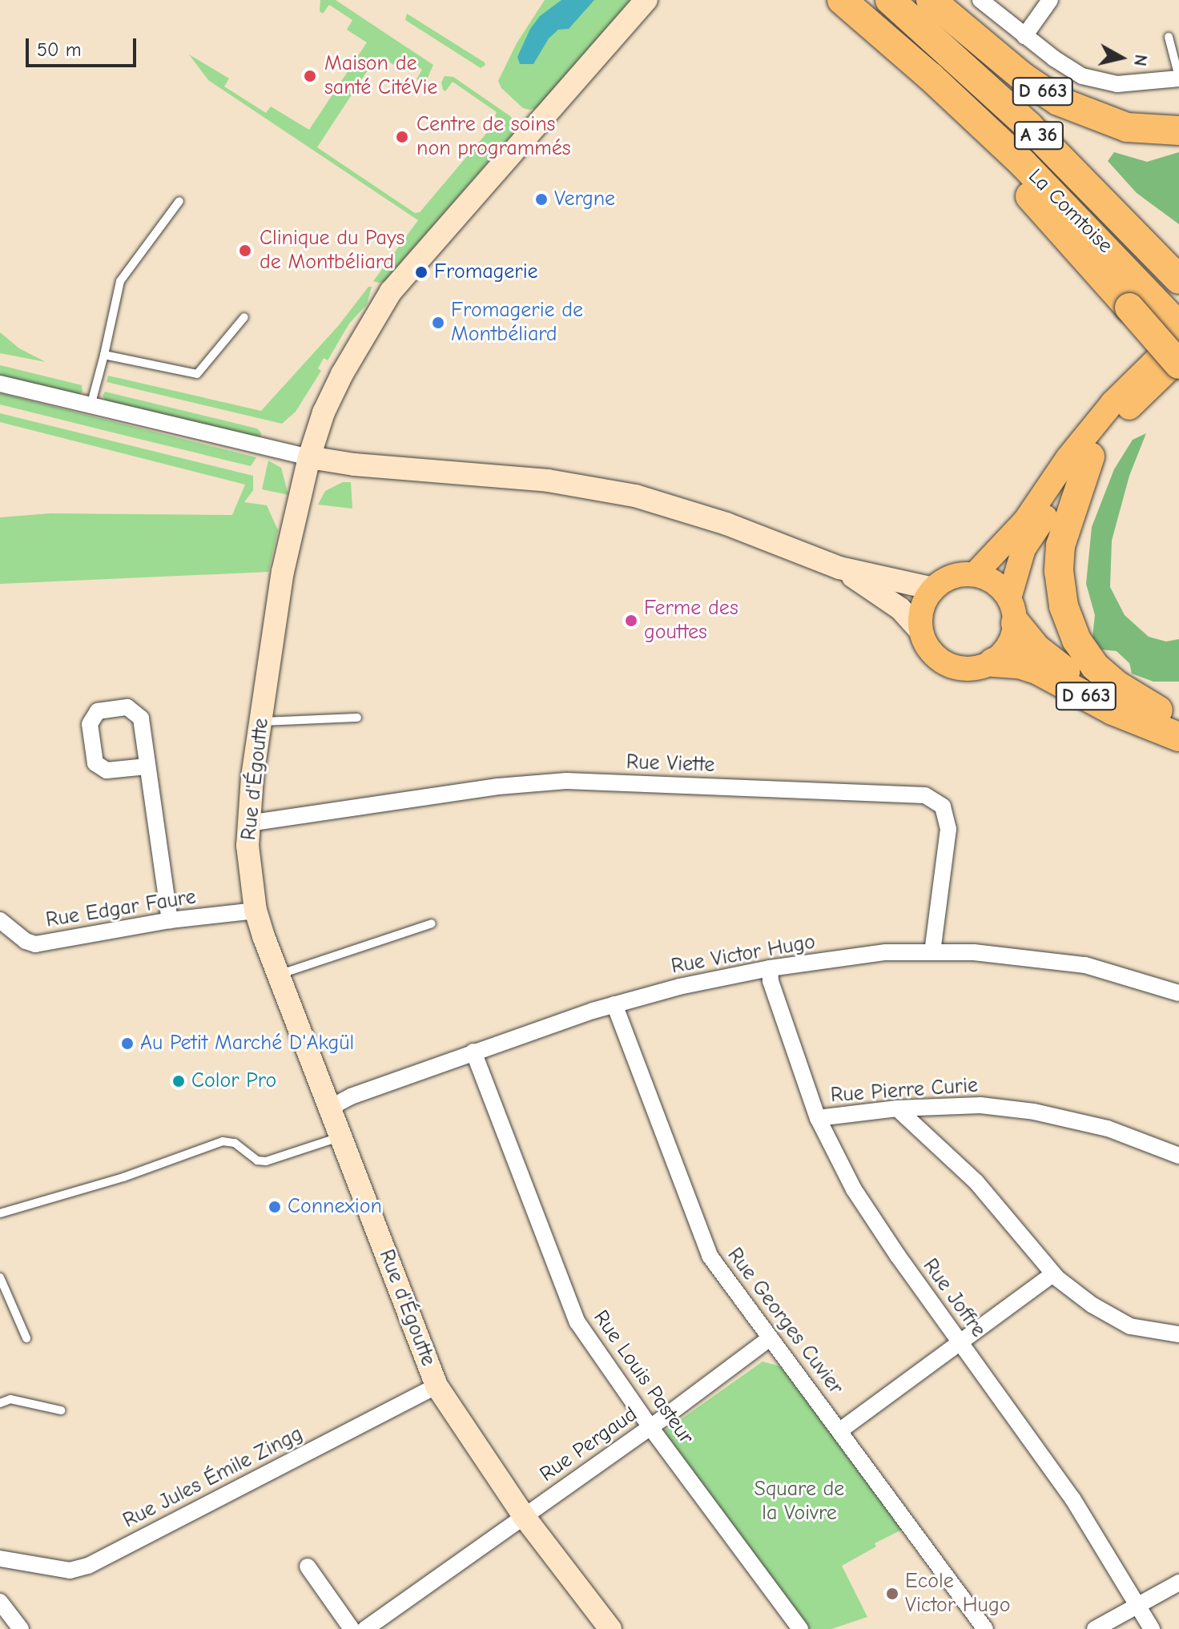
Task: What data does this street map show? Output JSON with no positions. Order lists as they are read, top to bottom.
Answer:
{
  "streets": {
    "highway": ["D 663", "A 36", "La Comtoise"],
    "main road": ["Rue d'Égoutte"],
    "street": [
      "Rue Viette",
      "Rue Edgar Faure",
      "Rue Victor Hugo",
      "Rue Pierre Curie",
      "Rue Joffre",
      "Rue Georges Cuvier",
      "Rue Louis Pasteur",
      "Rue Pergaud",
      "Rue Jules Émile Zingg"
    ]
  },
  "crossings": [
    ["Rue Viette", "Rue d'Égoutte"],
    ["Rue Viette", "Rue Victor Hugo"],
    ["Rue d'Égoutte", "Rue Edgar Faure"],
    ["Rue d'Égoutte", "Rue Victor Hugo"],
    ["Rue d'Égoutte", "Rue Pergaud"],
    ["Rue d'Égoutte", "Rue Jules Émile Zingg"],
    ["Rue Victor Hugo", "Rue Joffre"],
    ["Rue Victor Hugo", "Rue Georges Cuvier"],
    ["Rue Victor Hugo", "Rue Louis Pasteur"],
    ["Rue Pierre Curie", "Rue Joffre"],
    ["Rue Georges Cuvier", "Rue Pergaud"],
    ["Rue Louis Pasteur", "Rue Pergaud"]
  ],
  "parks": ["Square de la Voivre"],
  "places": [
    "Maison de santé CitéVie",
    "Centre de soins non programmés",
    "Vergne",
    "Clinique du Pays de Montbéliard",
    "Fromagerie",
    "Fromagerie de Montbéliard",
    "Ferme des gouttes",
    "Au Petit Marché D'Akgül",
    "Color Pro",
    "Connexion",
    "Ecole Victor Hugo"
  ],
  "scale_bar": "50 m",
  "north": "right"
}
